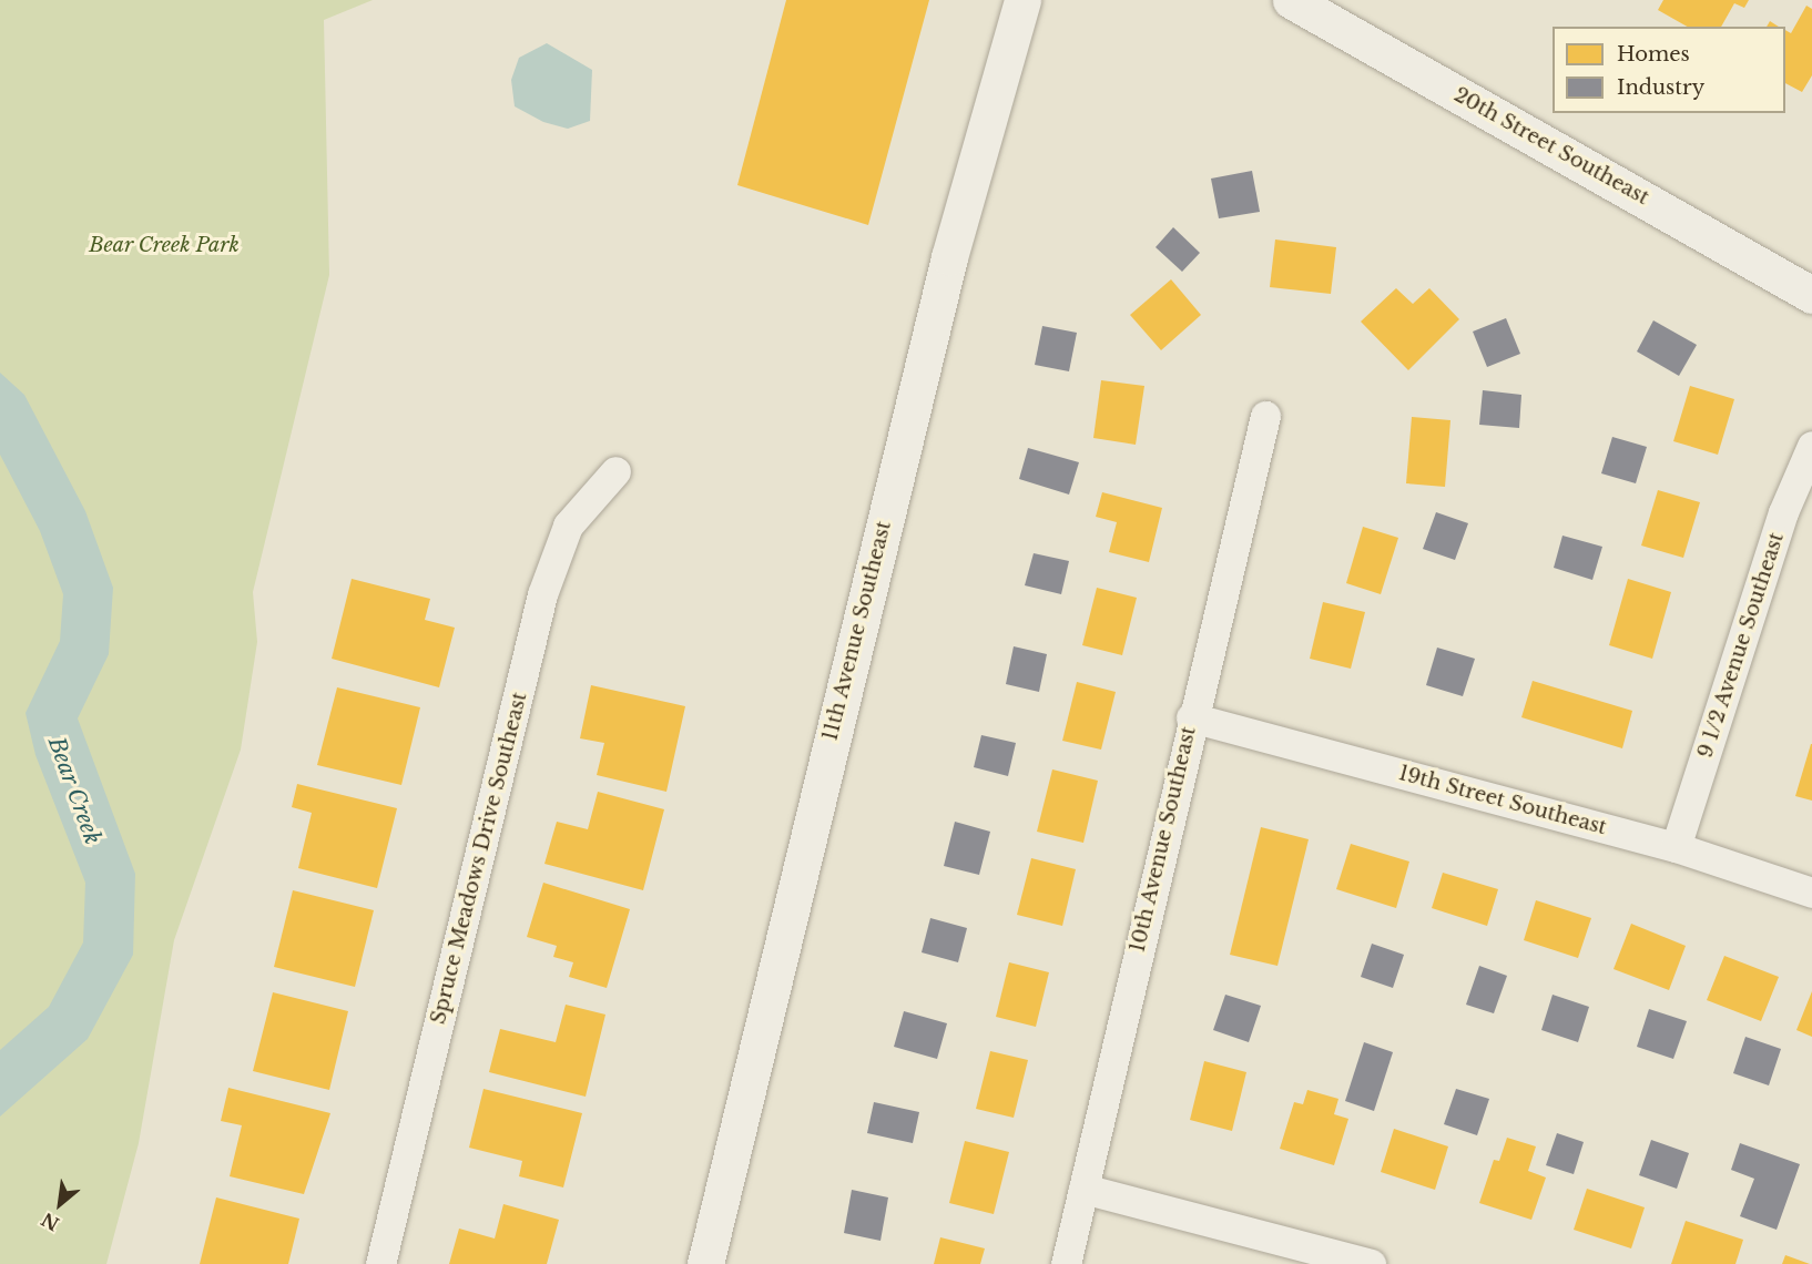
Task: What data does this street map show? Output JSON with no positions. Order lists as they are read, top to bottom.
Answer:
{
  "streets": {
    "main road": ["20th Street Southeast", "11th Avenue Southeast"],
    "street": [
      "9 1/2 Avenue Southeast",
      "19th Street Southeast",
      "10th Avenue Southeast",
      "Spruce Meadows Drive Southeast"
    ]
  },
  "crossings": [
    ["9 1/2 Avenue Southeast", "19th Street Southeast"],
    ["19th Street Southeast", "10th Avenue Southeast"]
  ],
  "water": ["Bear Creek"],
  "parks": ["Bear Creek Park"],
  "legend": ["Homes", "Industry"],
  "north": "bottom left"
}
